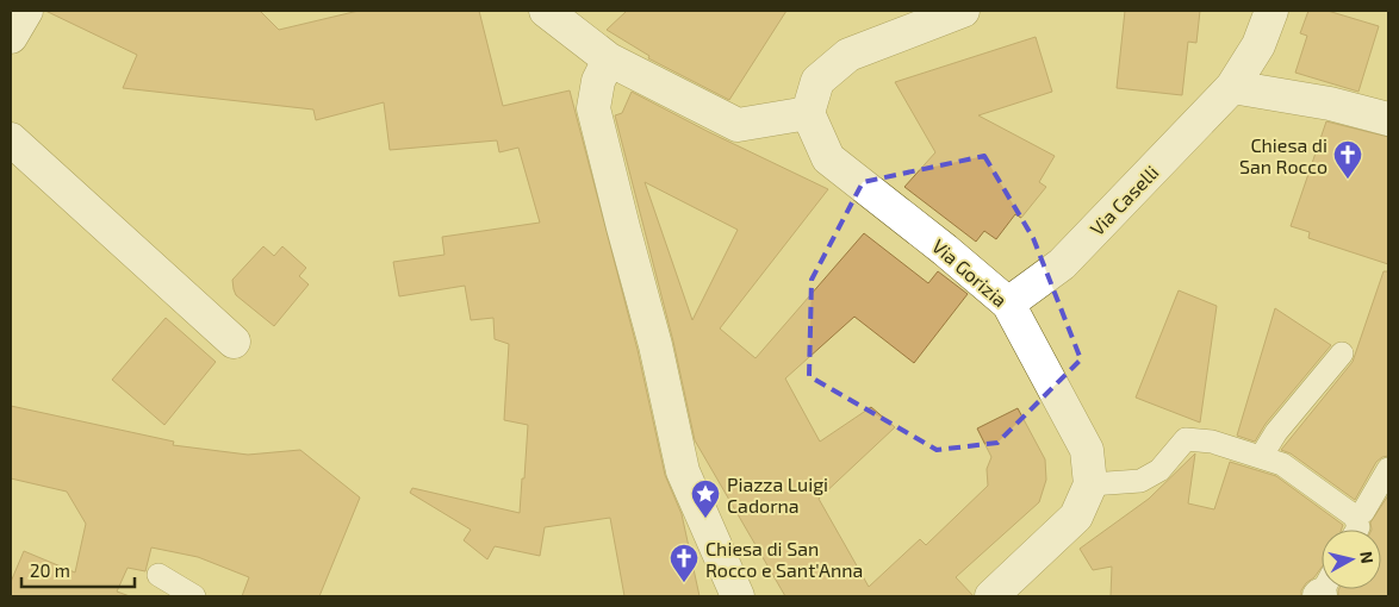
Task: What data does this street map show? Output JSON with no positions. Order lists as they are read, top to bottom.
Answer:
{
  "streets": {
    "street": ["Via Caselli", "Via Gorizia"]
  },
  "crossings": [
    ["Via Caselli", "Via Gorizia"]
  ],
  "places": {
    "church": ["Chiesa di San Rocco", "Chiesa di San Rocco e Sant'Anna"],
    "place": ["Piazza Luigi Cadorna"]
  },
  "scale_bar": "20 m",
  "north": "right"
}
